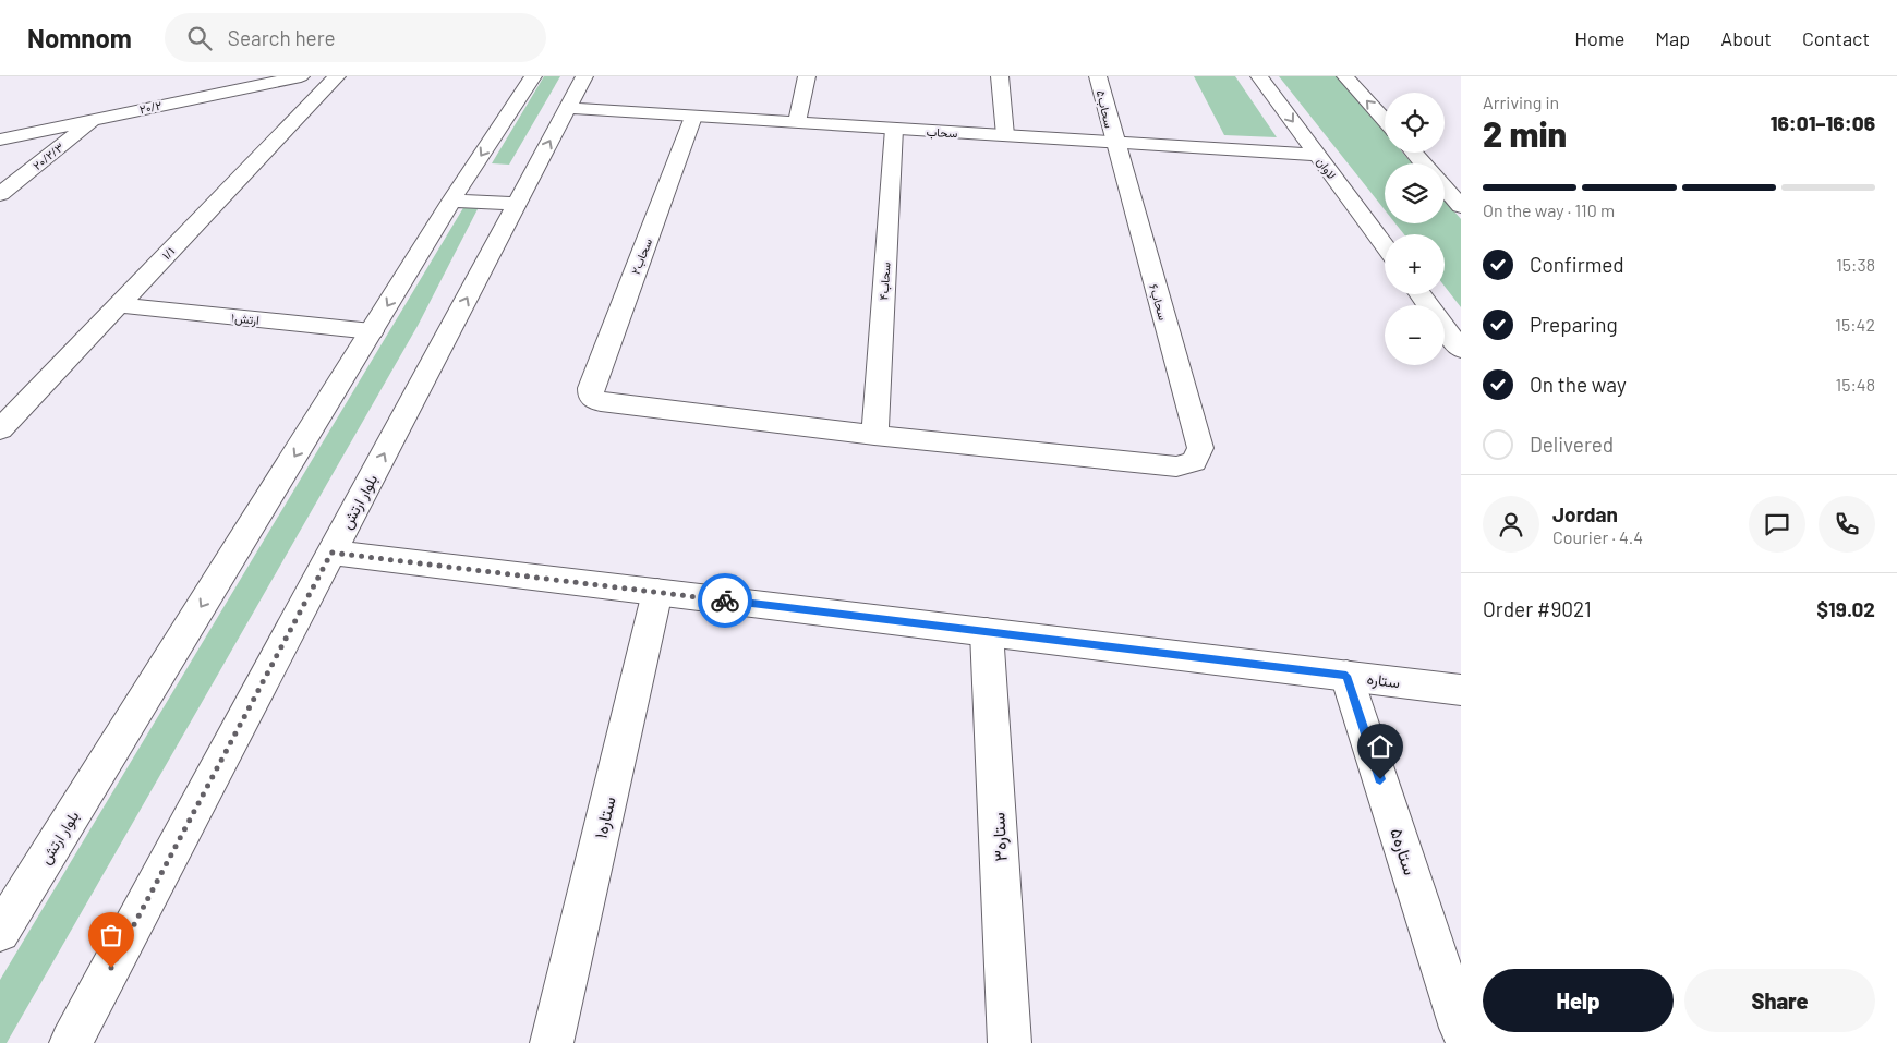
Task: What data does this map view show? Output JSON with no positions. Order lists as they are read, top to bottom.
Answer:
{
  "streets": {
    "street": [
      "۲۰/۲",
      "۵سحاب",
      "سحاب",
      "۲۰/۲/۳",
      "لاوان",
      "۱/۱",
      "۲سحاب",
      "۴سحاب",
      "۶سحاب",
      "ارتش۱",
      "بلوار ارتش",
      "ستاره",
      "۱ستاره",
      "۳ستاره",
      "۵ستاره"
    ]
  },
  "crossings": [
    ["۲۰/۲", "۲۰/۲/۳"],
    ["۵سحاب", "سحاب"],
    ["۵سحاب", "۶سحاب"],
    ["سحاب", "لاوان"],
    ["سحاب", "۲سحاب"],
    ["سحاب", "۴سحاب"],
    ["سحاب", "۶سحاب"],
    ["سحاب", "بلوار ارتش"],
    ["۱/۱", "ارتش۱"],
    ["۲سحاب", "۴سحاب"],
    ["۲سحاب", "۶سحاب"],
    ["۴سحاب", "۶سحاب"],
    ["ارتش۱", "بلوار ارتش"],
    ["بلوار ارتش", "ستاره"],
    ["ستاره", "۱ستاره"],
    ["ستاره", "۳ستاره"],
    ["ستاره", "۵ستاره"]
  ],
  "page": {
    "header": "Nomnom",
    "search": "Search here",
    "nav": [
      "Home",
      "Map",
      "About",
      "Contact"
    ],
    "heading": ["2 min", "Arriving in", "16:01–16:06"],
    "panel": [
      "Jordan",
      "Courier · 4.4",
      "Order #9021",
      "$19.02"
    ],
    "map_buttons": ["+", "−"],
    "bar": "On the way · 110 m",
    "list": [
      ["Confirmed", "15:38"],
      ["Preparing", "15:42"],
      ["On the way", "15:48"],
      "Delivered"
    ],
    "buttons": ["Help", "Share"]
  }
}
